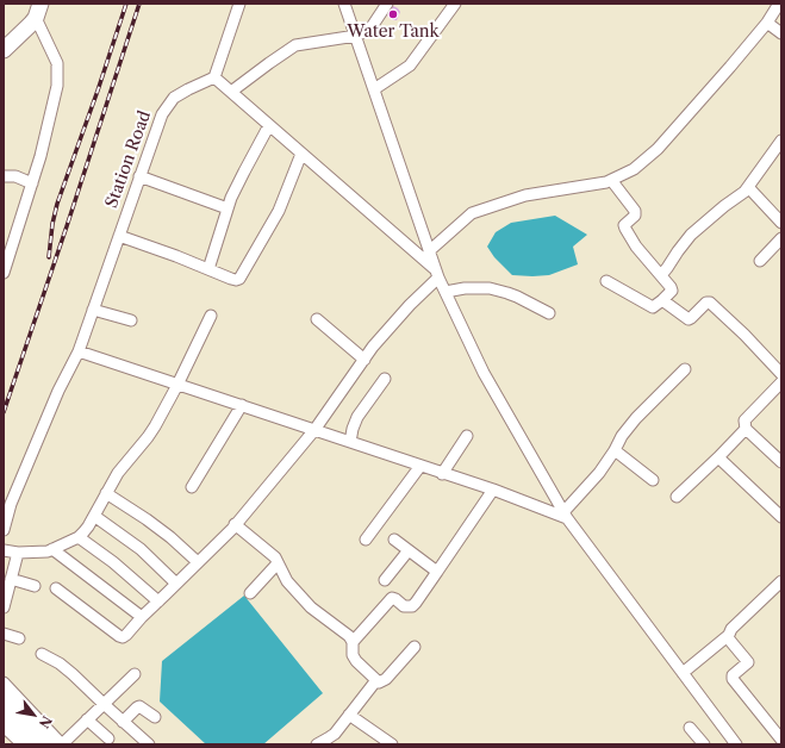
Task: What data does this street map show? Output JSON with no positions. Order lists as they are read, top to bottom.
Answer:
{
  "streets": {
    "street": ["Station Road"]
  },
  "places": ["Water Tank"],
  "north": "bottom right"
}
